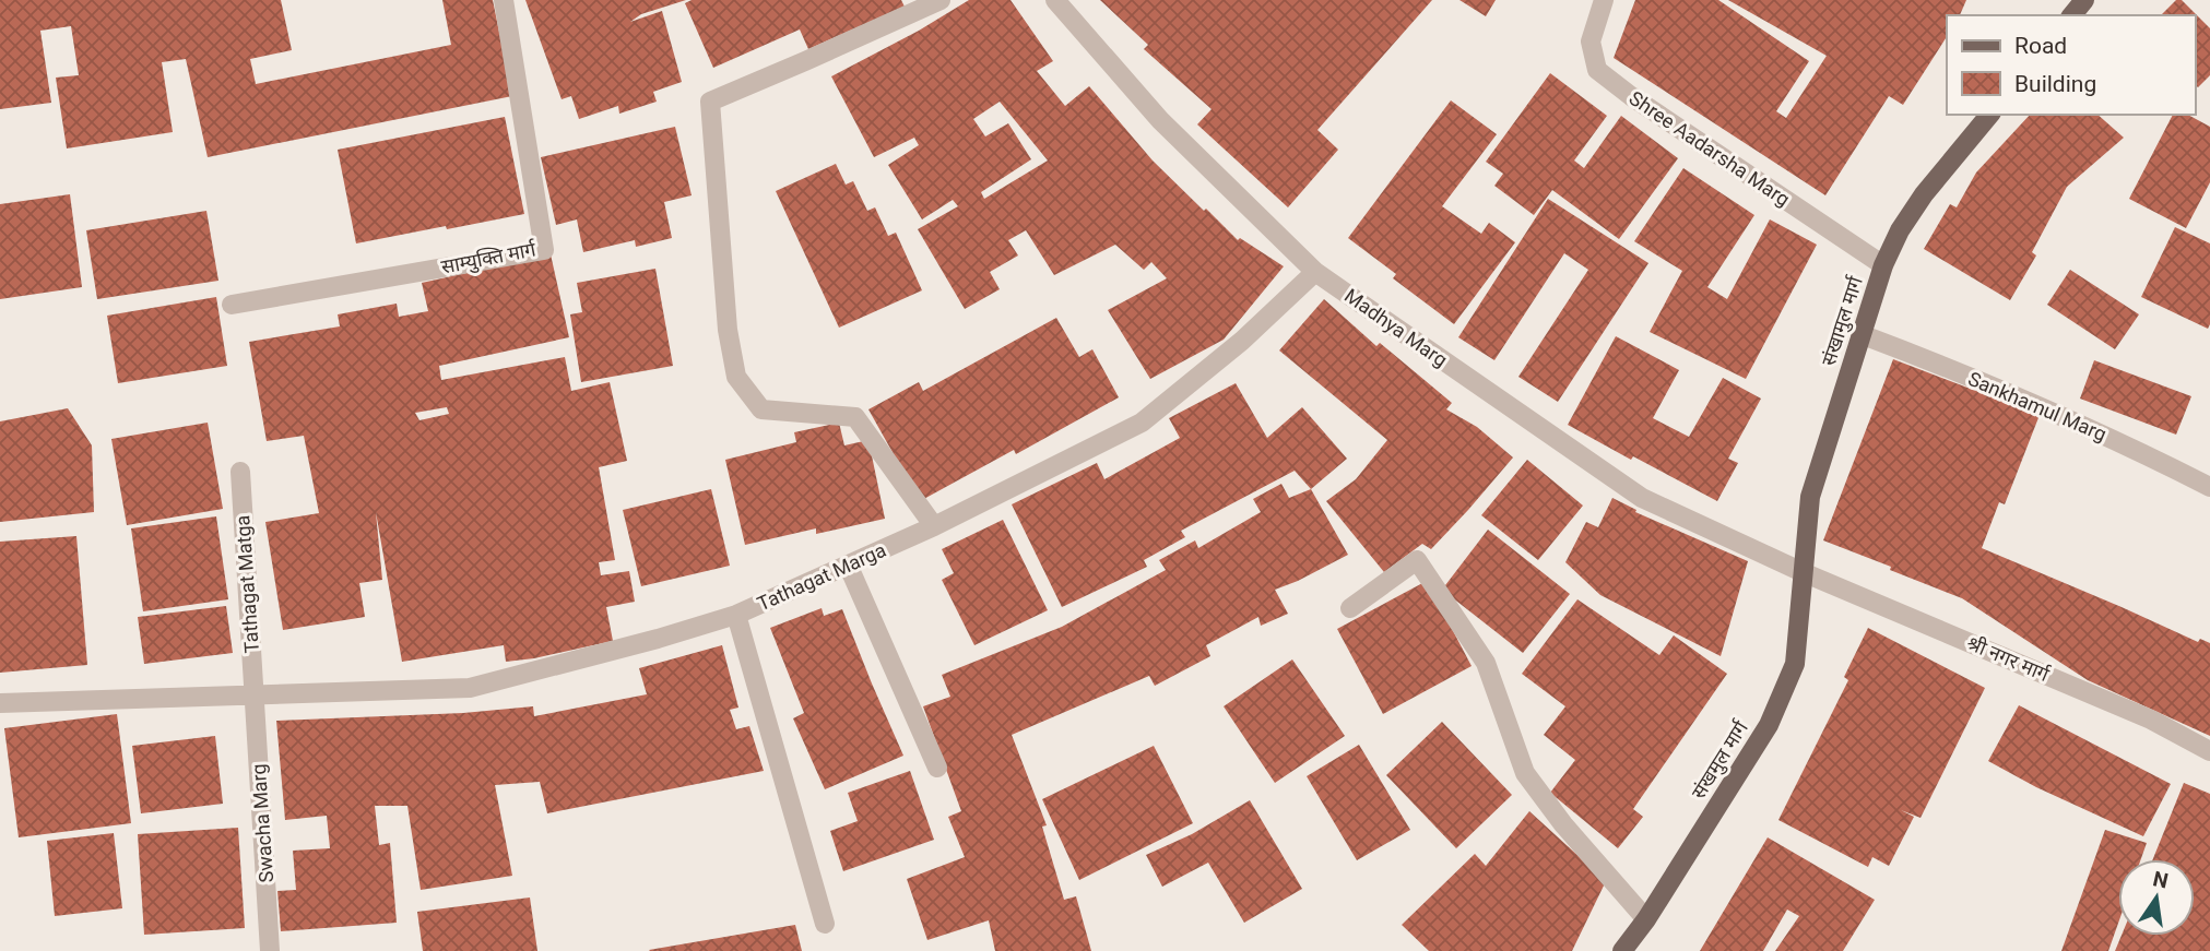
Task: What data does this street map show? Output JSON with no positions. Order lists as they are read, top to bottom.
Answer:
{
  "streets": {
    "main road": ["संखामुल मार्ग", "संखमुल मार्ग"],
    "street": [
      "Shree Aadarsha Marg",
      "साम्युक्ति मार्ग",
      "Madhya Marg",
      "Sankhamul Marg",
      "Tathagat Marga",
      "Tathagat Matga",
      "श्री नगर मार्ग",
      "Swacha Marg"
    ]
  },
  "crossings": [
    ["Shree Aadarsha Marg", "संखामुल मार्ग"],
    ["संखामुल मार्ग", "Madhya Marg"],
    ["संखामुल मार्ग", "Sankhamul Marg"],
    ["संखामुल मार्ग", "श्री नगर मार्ग"],
    ["संखामुल मार्ग", "संखमुल मार्ग"],
    ["Madhya Marg", "Tathagat Marga"],
    ["Madhya Marg", "श्री नगर मार्ग"],
    ["Madhya Marg", "संखमुल मार्ग"],
    ["Tathagat Marga", "Tathagat Matga"],
    ["Tathagat Marga", "Swacha Marg"],
    ["Tathagat Matga", "Swacha Marg"],
    ["श्री नगर मार्ग", "संखमुल मार्ग"]
  ],
  "legend": ["Road", "Building"],
  "north": "top"
}
